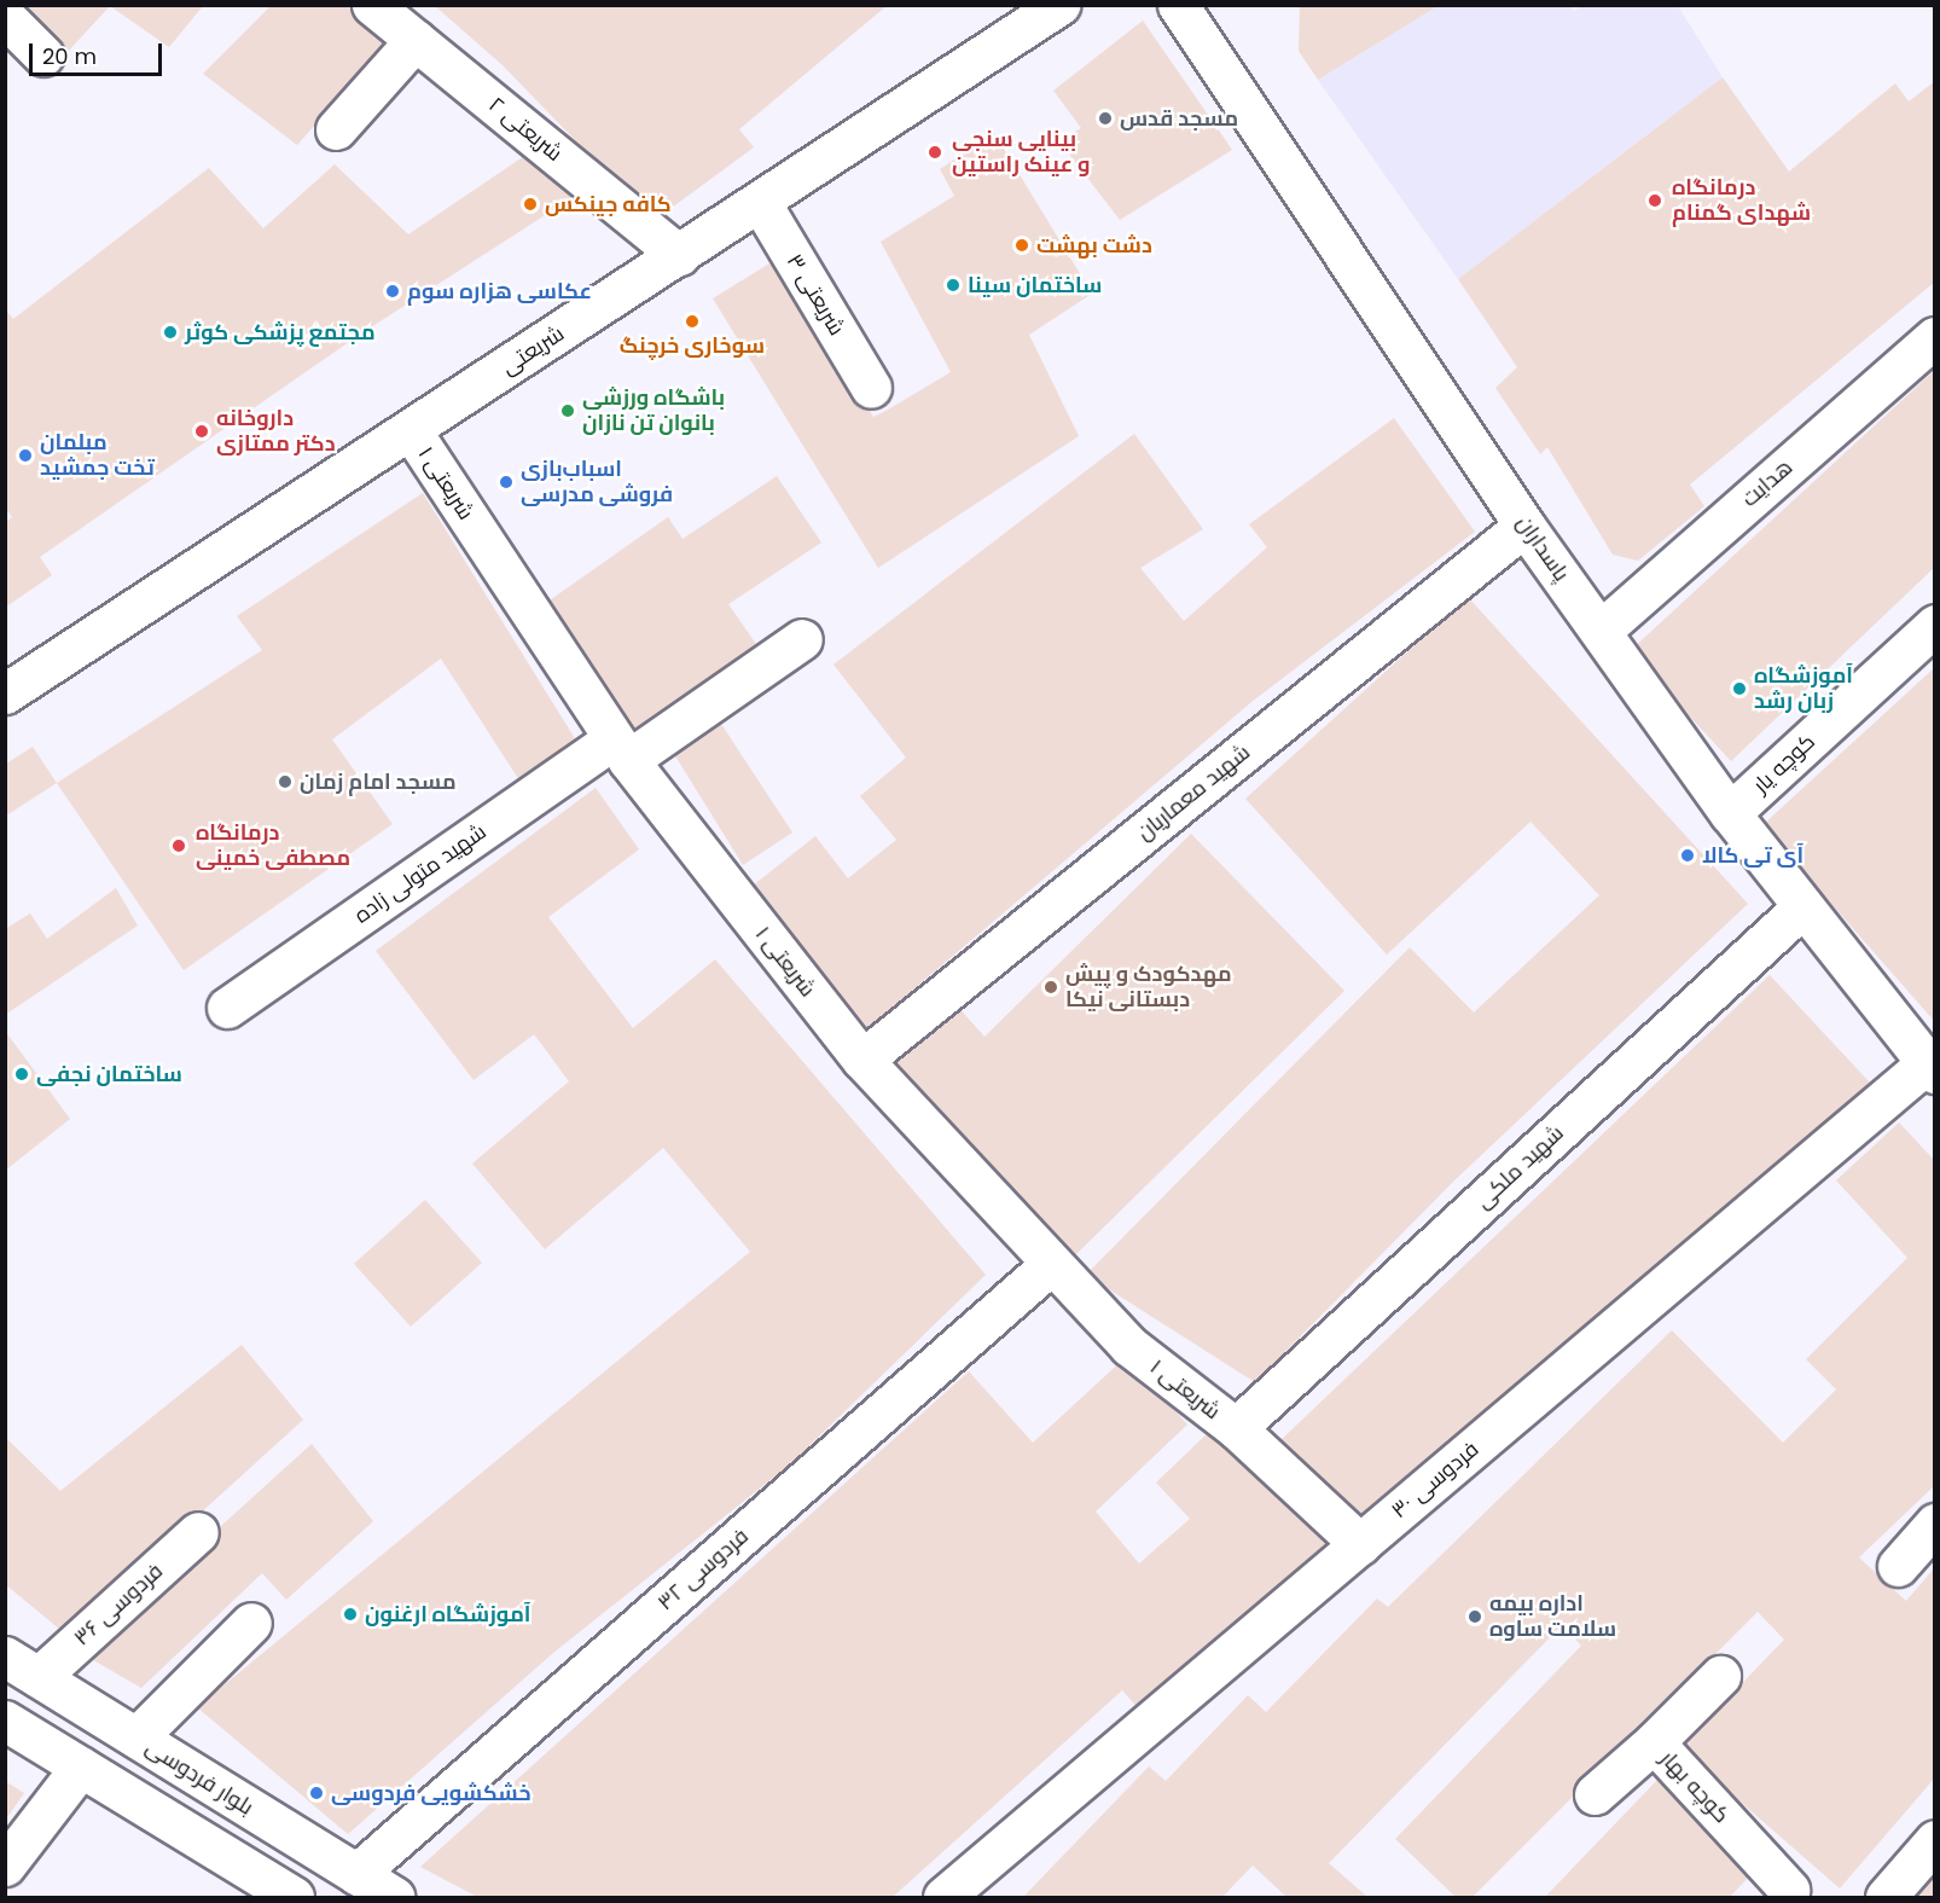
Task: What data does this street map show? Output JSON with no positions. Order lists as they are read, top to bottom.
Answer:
{
  "streets": {
    "street": [
      "شریعتی ۲",
      "شریعتی ۳",
      "شریعتی",
      "شریعتی ۱",
      "هدایت",
      "پاسداران",
      "کوچه یار",
      "شهید معماریان",
      "شهید متولی زاده",
      "شهید ملکی",
      "فردوسی ۳۰",
      "فردوسی ۳۲",
      "فردوسی ۳۶",
      "بلوار فردوسی",
      "کوچه بهار"
    ]
  },
  "crossings": [
    ["شریعتی ۲", "شریعتی"],
    ["شریعتی ۳", "شریعتی"],
    ["شریعتی", "شریعتی ۱"],
    ["شریعتی ۱", "شهید معماریان"],
    ["شریعتی ۱", "شهید متولی زاده"],
    ["شریعتی ۱", "شهید ملکی"],
    ["شریعتی ۱", "فردوسی ۳۰"],
    ["شریعتی ۱", "فردوسی ۳۲"],
    ["هدایت", "پاسداران"],
    ["پاسداران", "کوچه یار"],
    ["پاسداران", "شهید معماریان"],
    ["پاسداران", "شهید ملکی"],
    ["پاسداران", "فردوسی ۳۰"],
    ["فردوسی ۳۲", "بلوار فردوسی"],
    ["فردوسی ۳۶", "بلوار فردوسی"]
  ],
  "places": [
    "مسجد قدس",
    "بینایی سنجی و عینک راستین",
    "درمانگاه شهدای گمنام",
    "کافه جینکس",
    "دشت بهشت",
    "ساختمان سینا",
    "عکاسی هزاره سوم",
    "سوخاری خرچنگ",
    "مجتمع پزشکی کوثر",
    "باشگاه ورزشی بانوان تن نازان",
    "داروخانه دکتر ممتازی",
    "مبلمان تخت جمشید",
    "اسباب‌بازی فروشی مدرسی",
    "آموزشگاه زبان رشد",
    "مسجد امام زمان",
    "درمانگاه مصطفی خمینی",
    "آی تی کالا",
    "مهدکودک و پیش دبستانی نیکا",
    "ساختمان نجفی",
    "آموزشگاه ارغنون",
    "اداره بیمه سلامت ساوه",
    "خشکشویی فردوسی"
  ],
  "scale_bar": "20 m"
}
